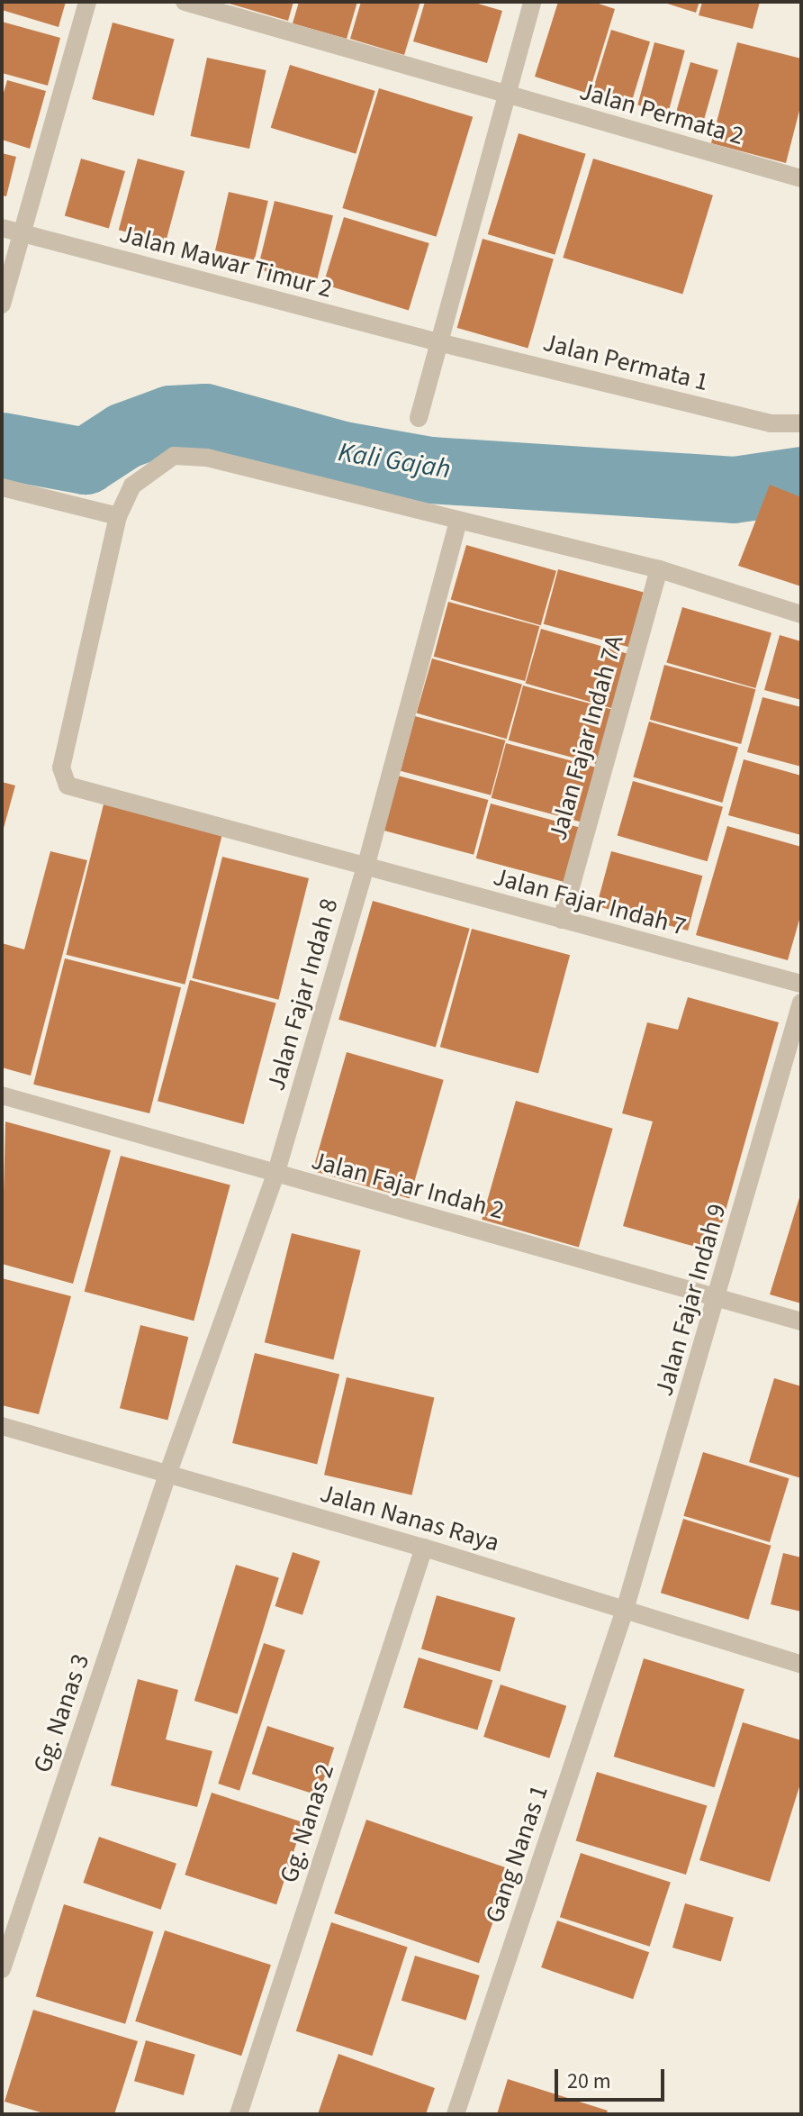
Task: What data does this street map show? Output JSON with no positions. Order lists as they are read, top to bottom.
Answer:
{
  "streets": {
    "street": [
      "Jalan Permata 2",
      "Jalan Mawar Timur 2",
      "Jalan Permata 1",
      "Jalan Fajar Indah 7A",
      "Jalan Fajar Indah 7",
      "Jalan Fajar Indah 8",
      "Jalan Fajar Indah 2",
      "Jalan Fajar Indah 9",
      "Jalan Nanas Raya",
      "Gg. Nanas 3",
      "Gg. Nanas 2",
      "Gang Nanas 1"
    ]
  },
  "crossings": [
    ["Jalan Mawar Timur 2", "Jalan Permata 1"],
    ["Jalan Fajar Indah 7A", "Jalan Fajar Indah 7"],
    ["Jalan Fajar Indah 7", "Jalan Fajar Indah 8"],
    ["Jalan Fajar Indah 8", "Jalan Fajar Indah 2"],
    ["Jalan Fajar Indah 8", "Jalan Nanas Raya"],
    ["Jalan Fajar Indah 8", "Gg. Nanas 3"],
    ["Jalan Fajar Indah 2", "Jalan Fajar Indah 9"],
    ["Jalan Fajar Indah 9", "Jalan Nanas Raya"],
    ["Jalan Fajar Indah 9", "Gang Nanas 1"],
    ["Jalan Nanas Raya", "Gg. Nanas 3"],
    ["Jalan Nanas Raya", "Gg. Nanas 2"],
    ["Jalan Nanas Raya", "Gang Nanas 1"]
  ],
  "water": ["Kali Gajah"],
  "scale_bar": "20 m"
}
